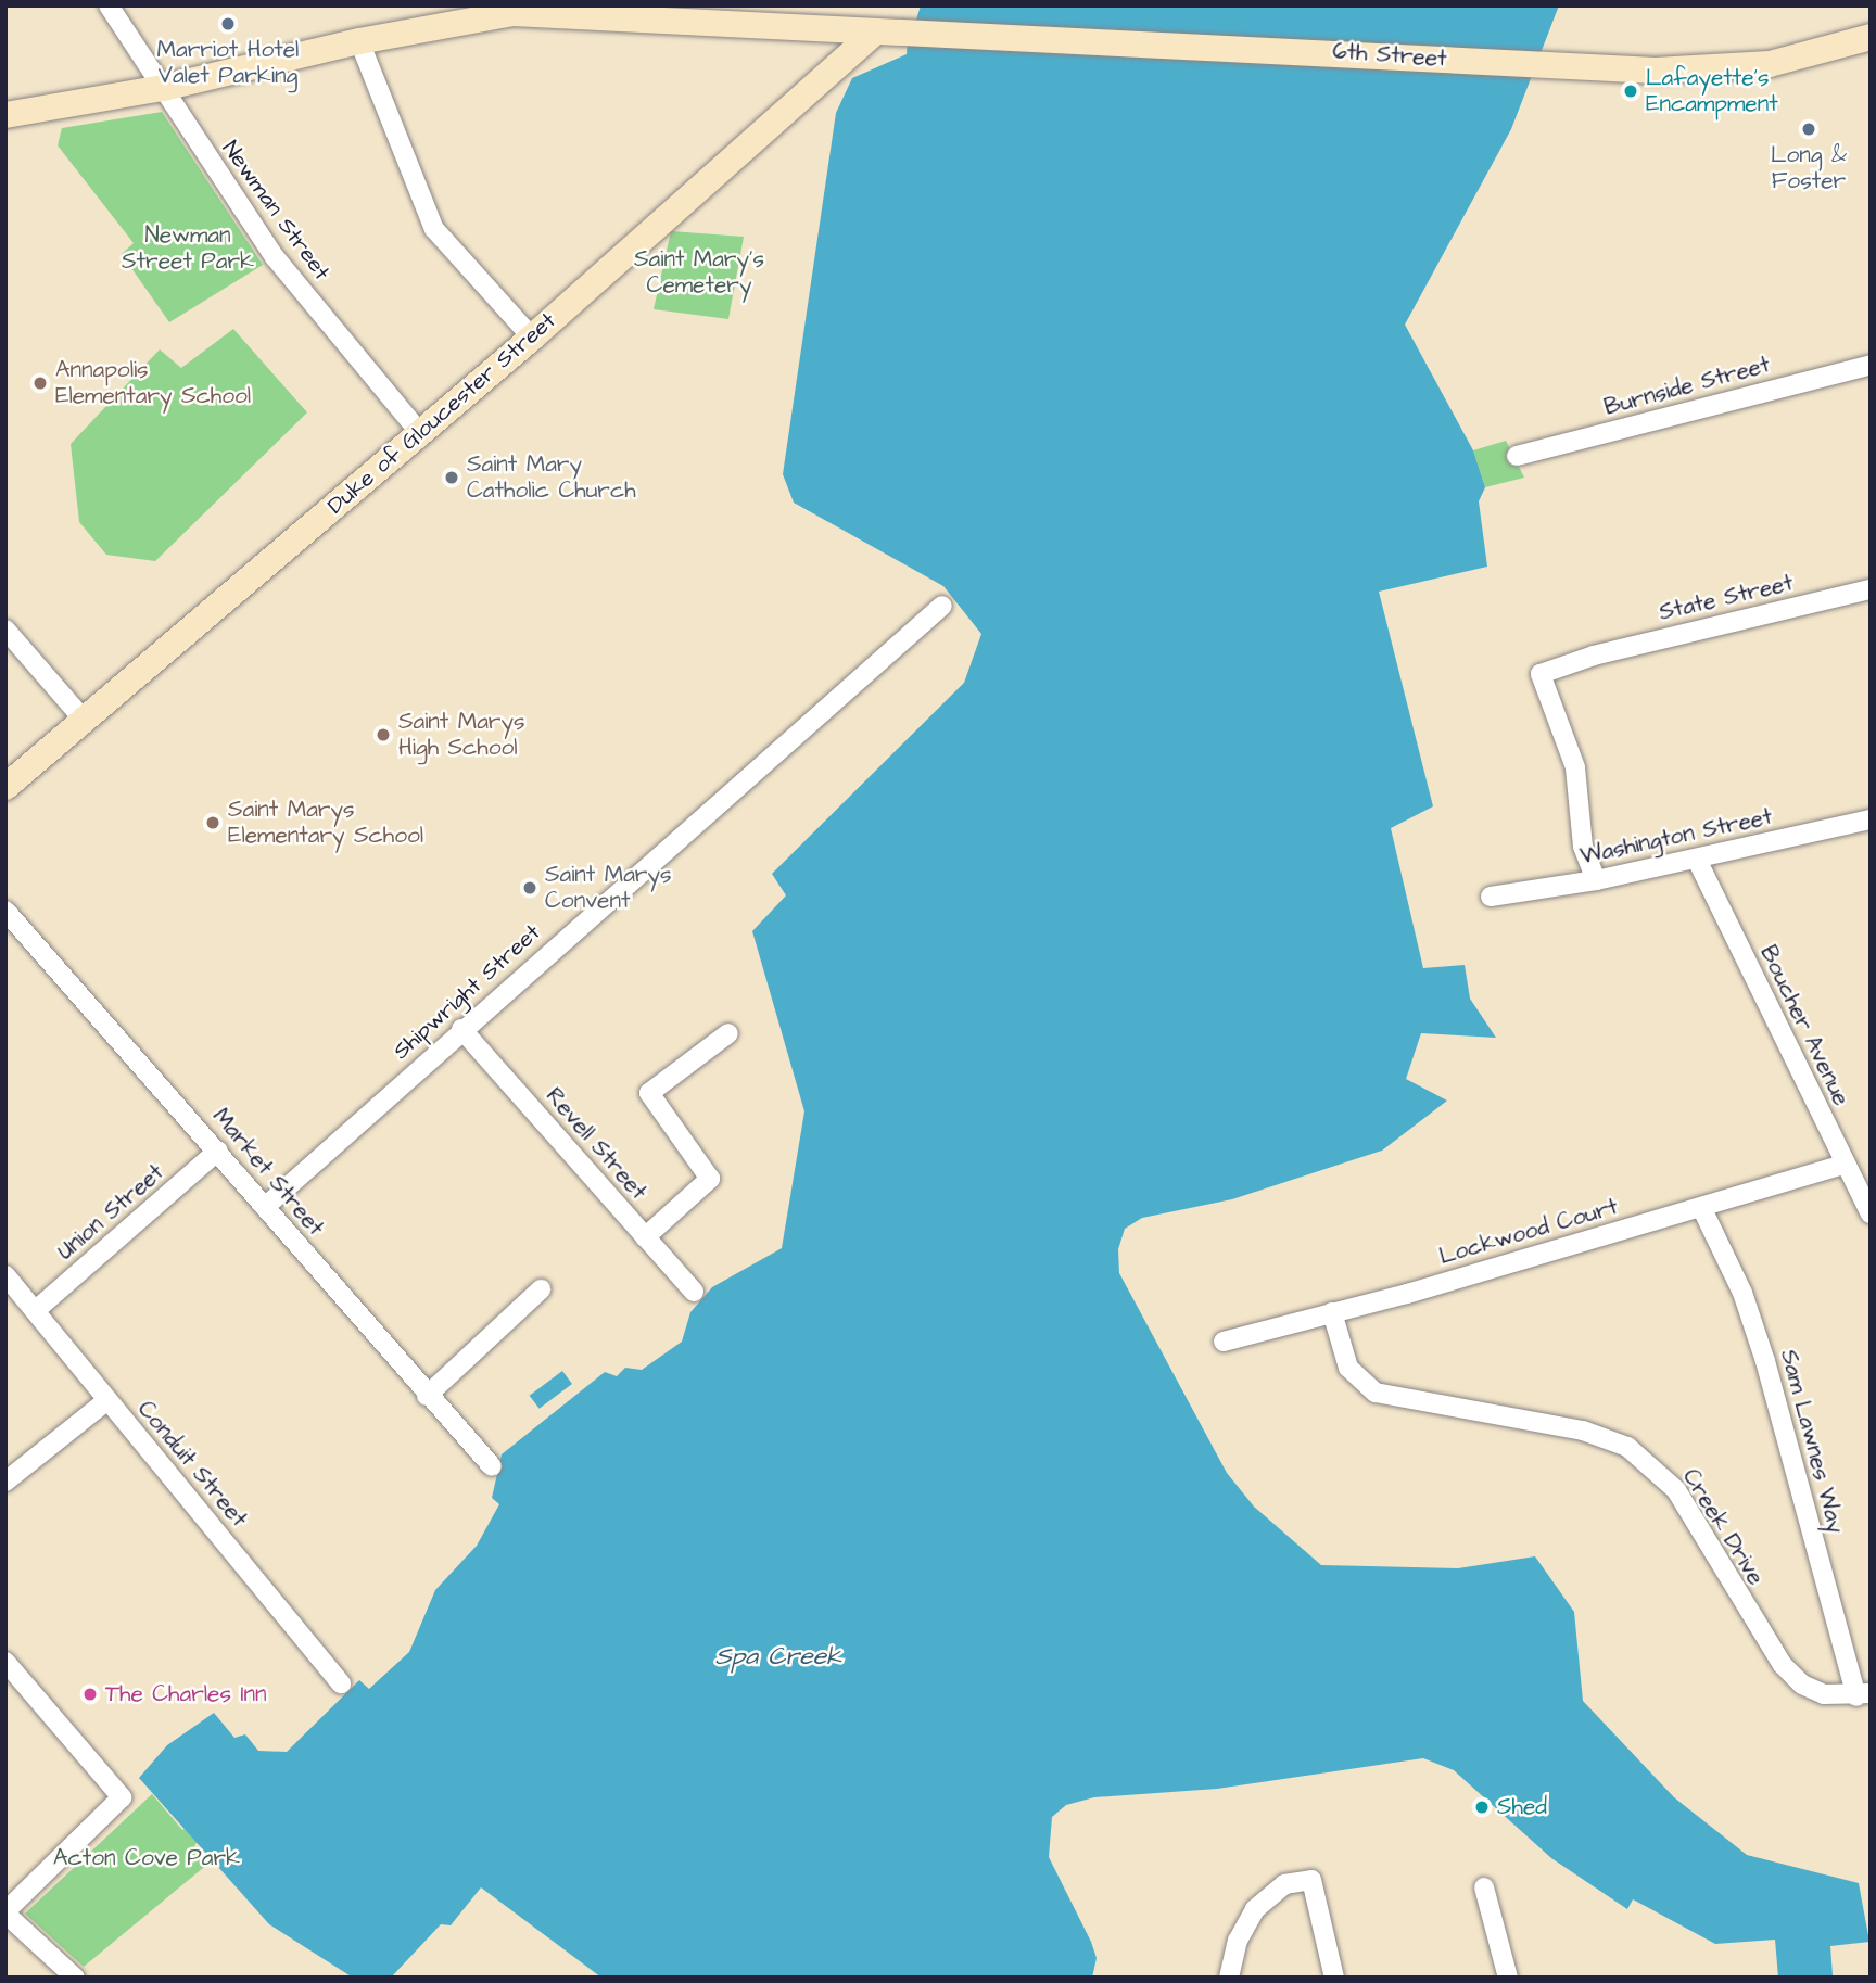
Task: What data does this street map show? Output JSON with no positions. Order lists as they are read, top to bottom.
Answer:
{
  "streets": {
    "main road": ["6th Street", "Duke of Gloucester Street"],
    "street": [
      "Newman Street",
      "Burnside Street",
      "State Street",
      "Washington Street",
      "Shipwright Street",
      "Boucher Avenue",
      "Revell Street",
      "Market Street",
      "Union Street",
      "Lockwood Court",
      "Sam Lawnes Way",
      "Conduit Street",
      "Creek Drive"
    ]
  },
  "crossings": [
    ["6th Street", "Newman Street"],
    ["6th Street", "Duke of Gloucester Street"],
    ["Newman Street", "Duke of Gloucester Street"],
    ["State Street", "Washington Street"],
    ["Washington Street", "Boucher Avenue"],
    ["Shipwright Street", "Revell Street"],
    ["Shipwright Street", "Market Street"],
    ["Boucher Avenue", "Lockwood Court"],
    ["Market Street", "Union Street"],
    ["Union Street", "Conduit Street"],
    ["Lockwood Court", "Sam Lawnes Way"],
    ["Lockwood Court", "Creek Drive"],
    ["Sam Lawnes Way", "Creek Drive"]
  ],
  "water": ["Spa Creek"],
  "parks": ["Newman Street Park", "Saint Mary's Cemetery", "Acton Cove Park"],
  "places": [
    "Marriot Hotel Valet Parking",
    "Lafayette's Encampment",
    "Long & Foster",
    "Annapolis Elementary School",
    "Saint Mary Catholic Church",
    "Saint Marys High School",
    "Saint Marys Elementary School",
    "Saint Marys Convent",
    "The Charles Inn",
    "Shed"
  ]
}
